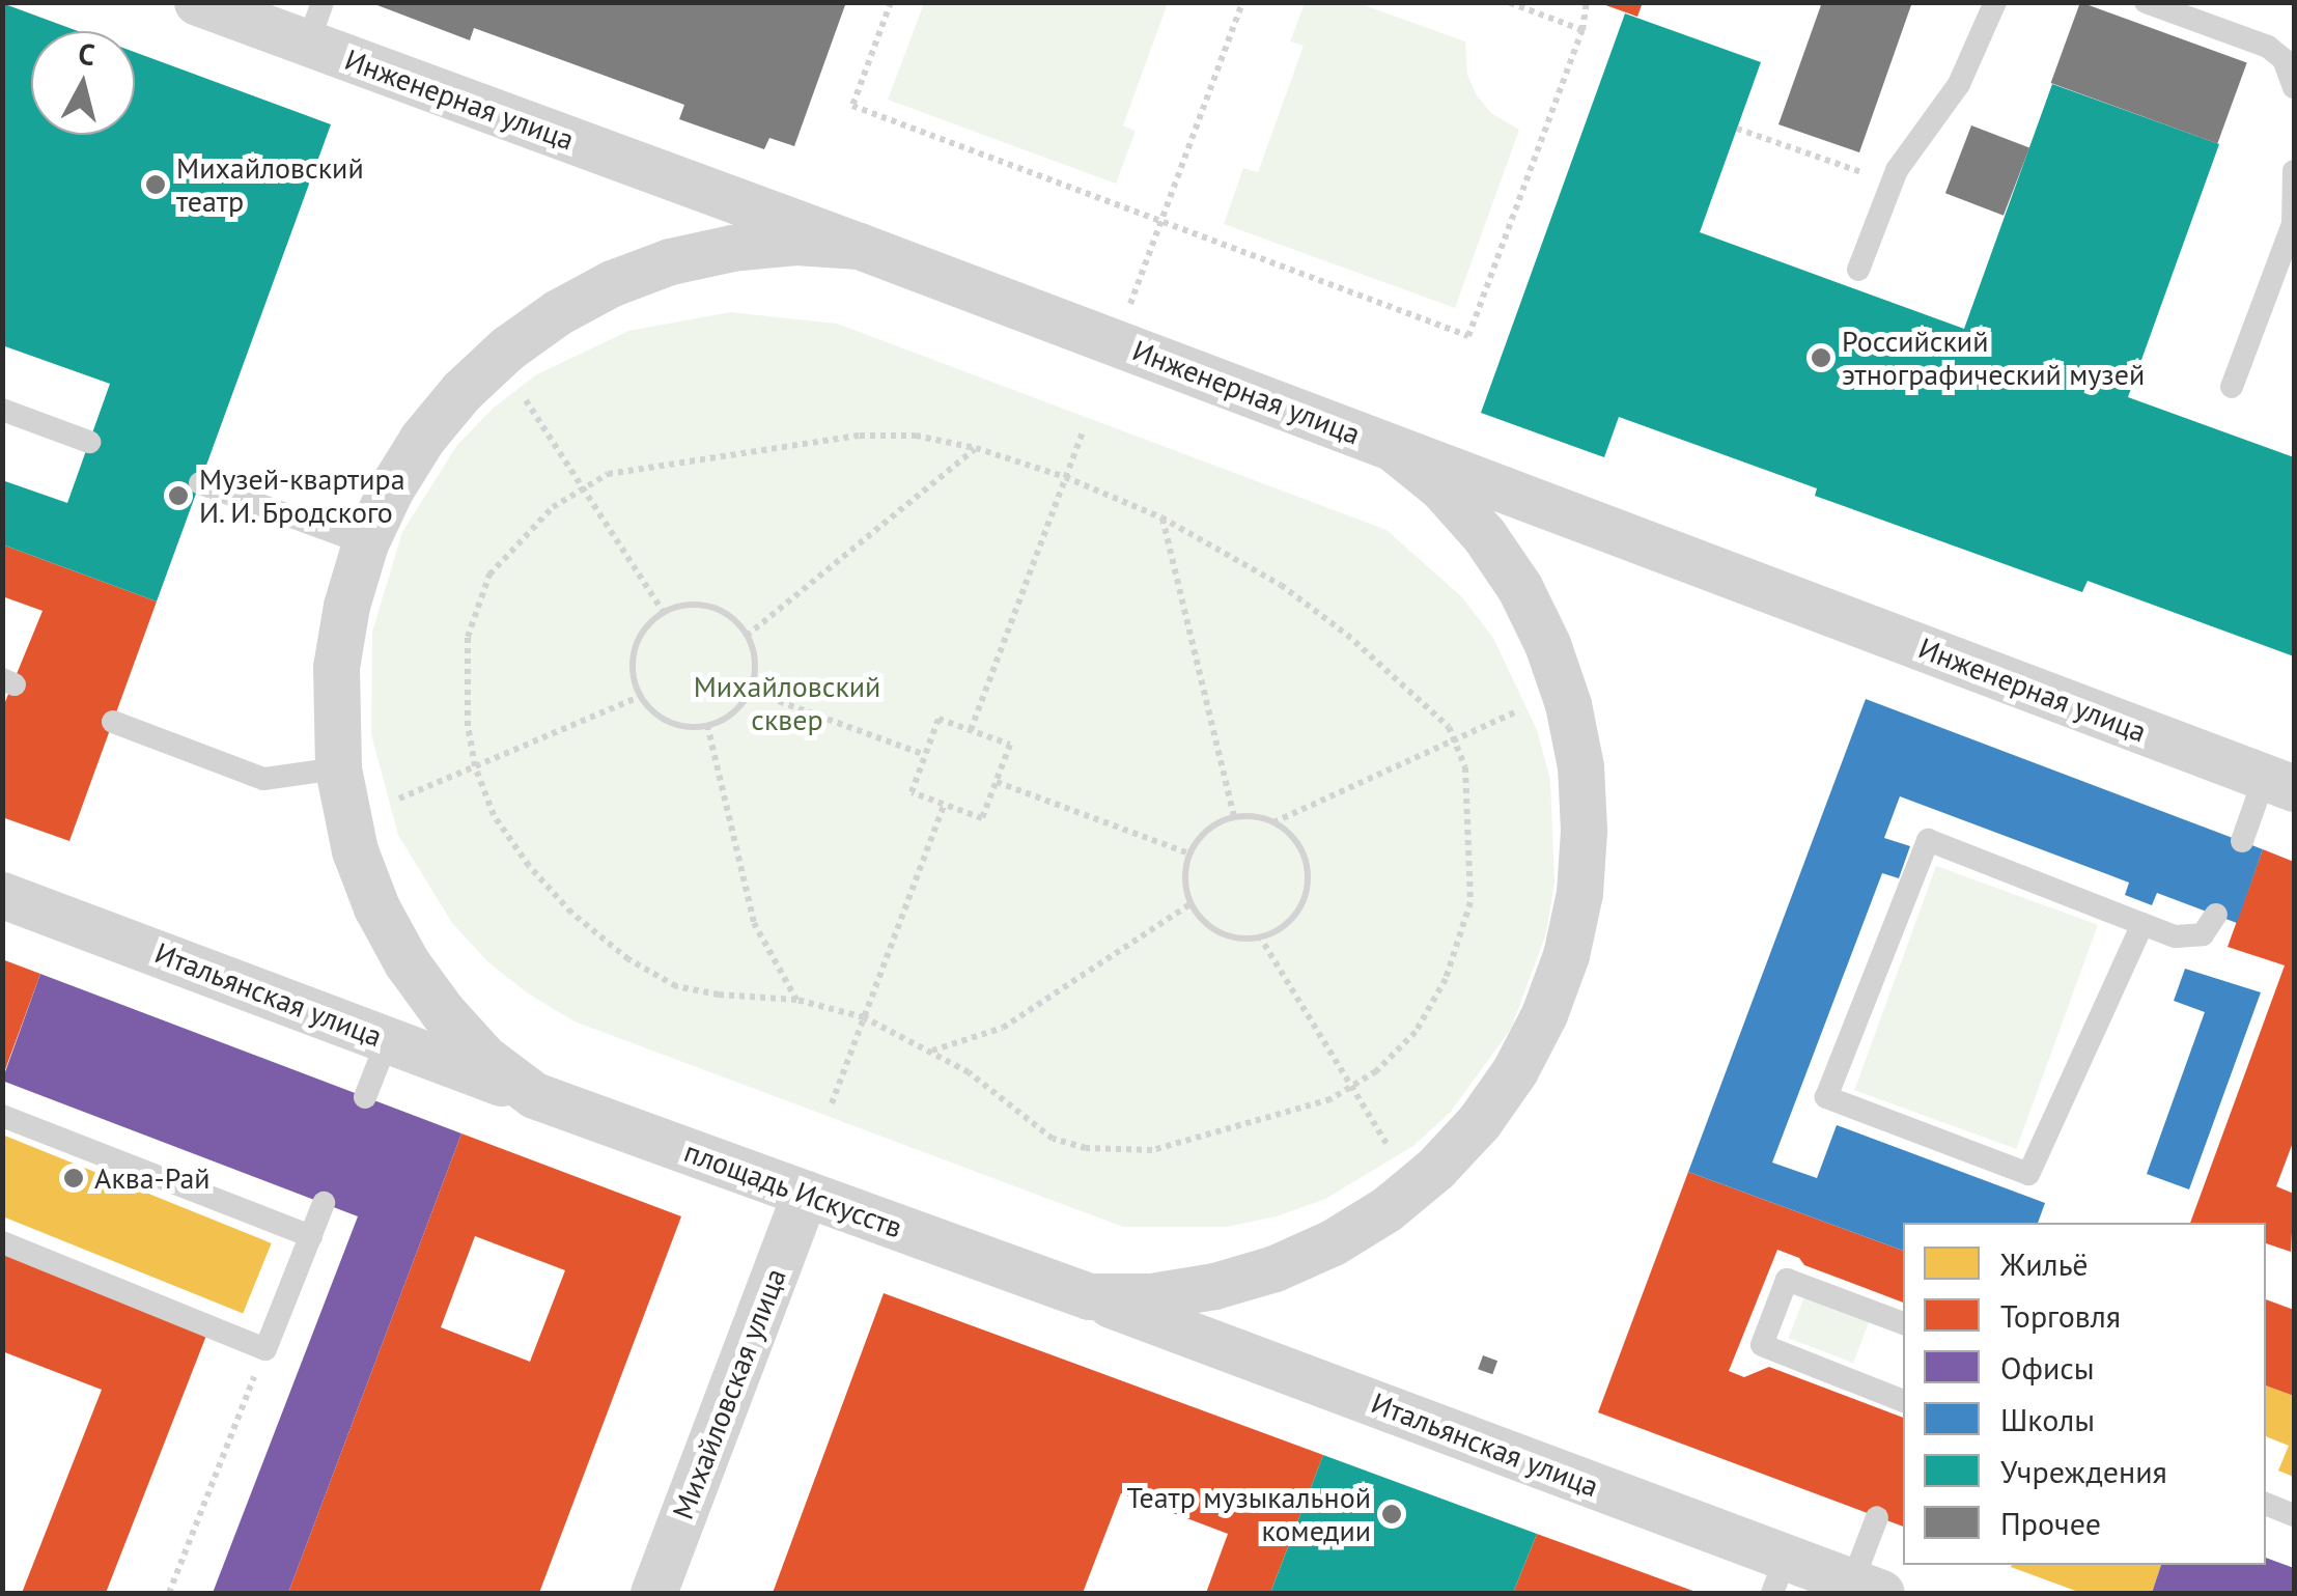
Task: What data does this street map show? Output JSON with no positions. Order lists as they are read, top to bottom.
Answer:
{
  "streets": {
    "street": [
      "Инженерная улица",
      "Итальянская улица",
      "площадь Искусств",
      "Михайловская улица"
    ]
  },
  "crossings": [
    ["Инженерная улица", "площадь Искусств"],
    ["Итальянская улица", "площадь Искусств"],
    ["площадь Искусств", "Михайловская улица"]
  ],
  "parks": ["Михайловский сквер"],
  "places": [
    "Михайловский театр",
    "Российский этнографический музей",
    "Музей-квартира И. И. Бродского",
    "Аква-Рай",
    "Театр музыкальной комедии"
  ],
  "legend": [
    "Жильё",
    "Торговля",
    "Офисы",
    "Школы",
    "Учреждения",
    "Прочее"
  ],
  "north": "top"
}
